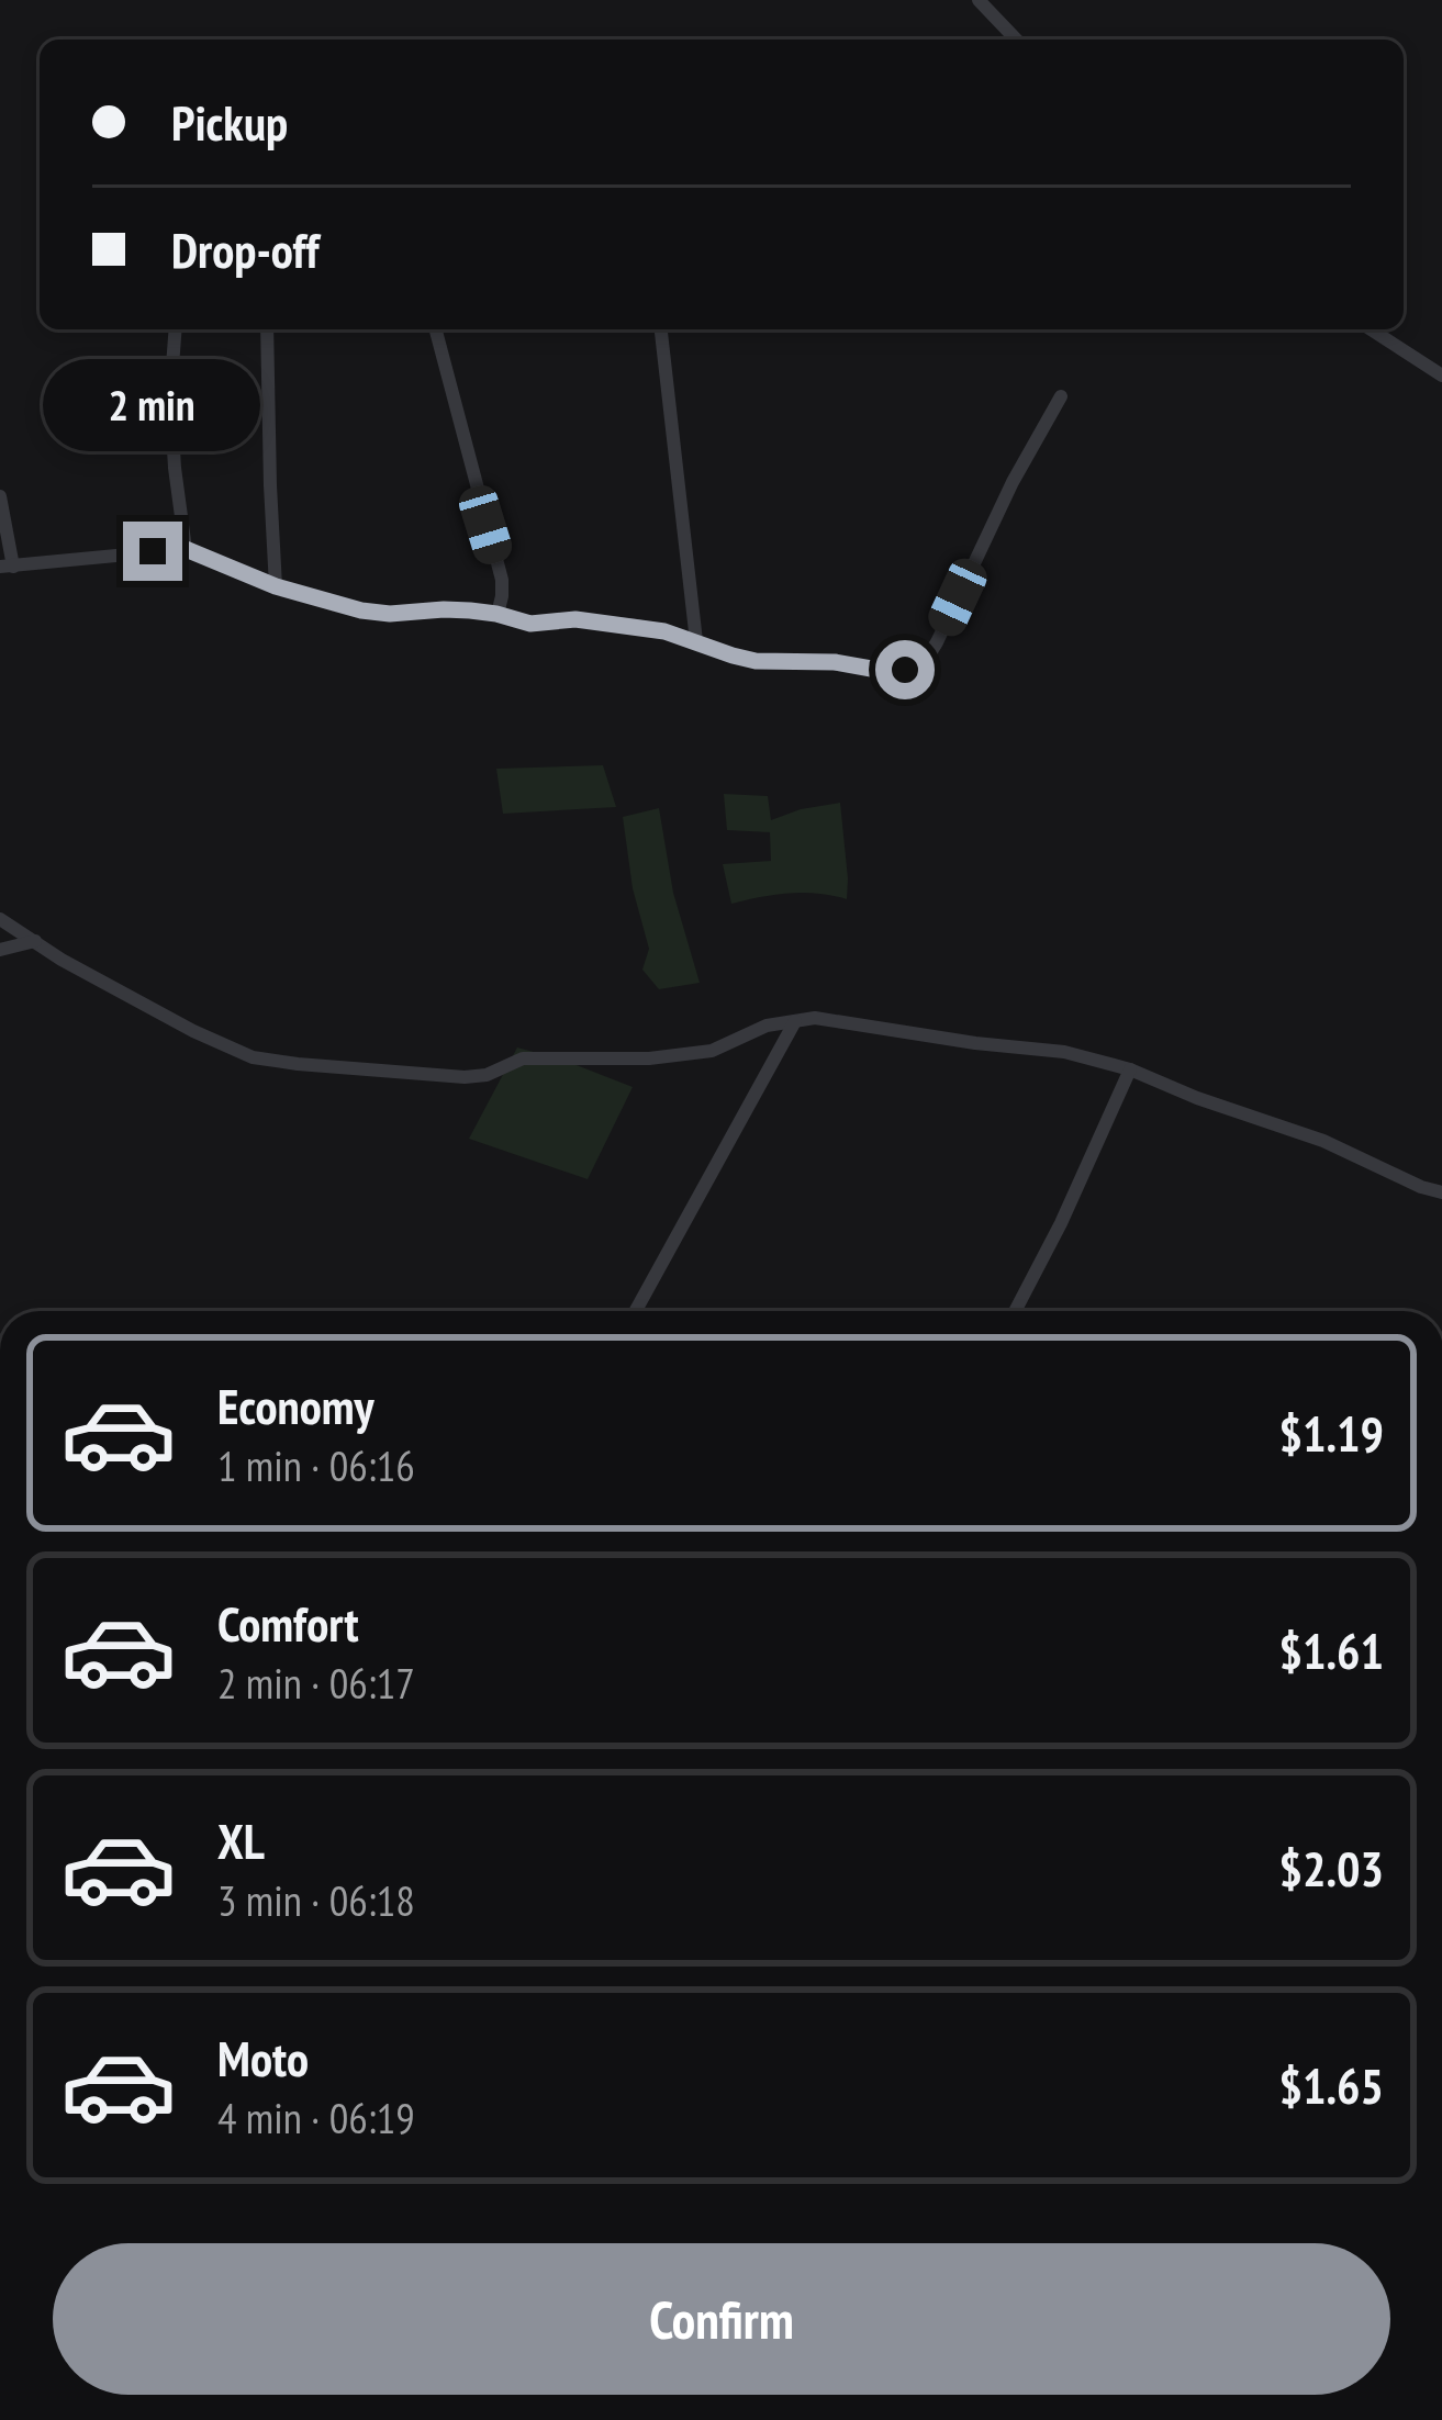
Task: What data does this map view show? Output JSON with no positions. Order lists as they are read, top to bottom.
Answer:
{
  "page": {
    "banner": ["Pickup", "Drop-off"],
    "bubble": "2 min",
    "list": [
      {
        "name": "Economy",
        "note": "1 min · 06:16",
        "value": "$1.19"
      },
      {
        "name": "Comfort",
        "note": "2 min · 06:17",
        "value": "$1.61"
      },
      {
        "name": "XL",
        "note": "3 min · 06:18",
        "value": "$2.03"
      },
      {
        "name": "Moto",
        "note": "4 min · 06:19",
        "value": "$1.65"
      }
    ],
    "buttons": "Confirm"
  }
}
